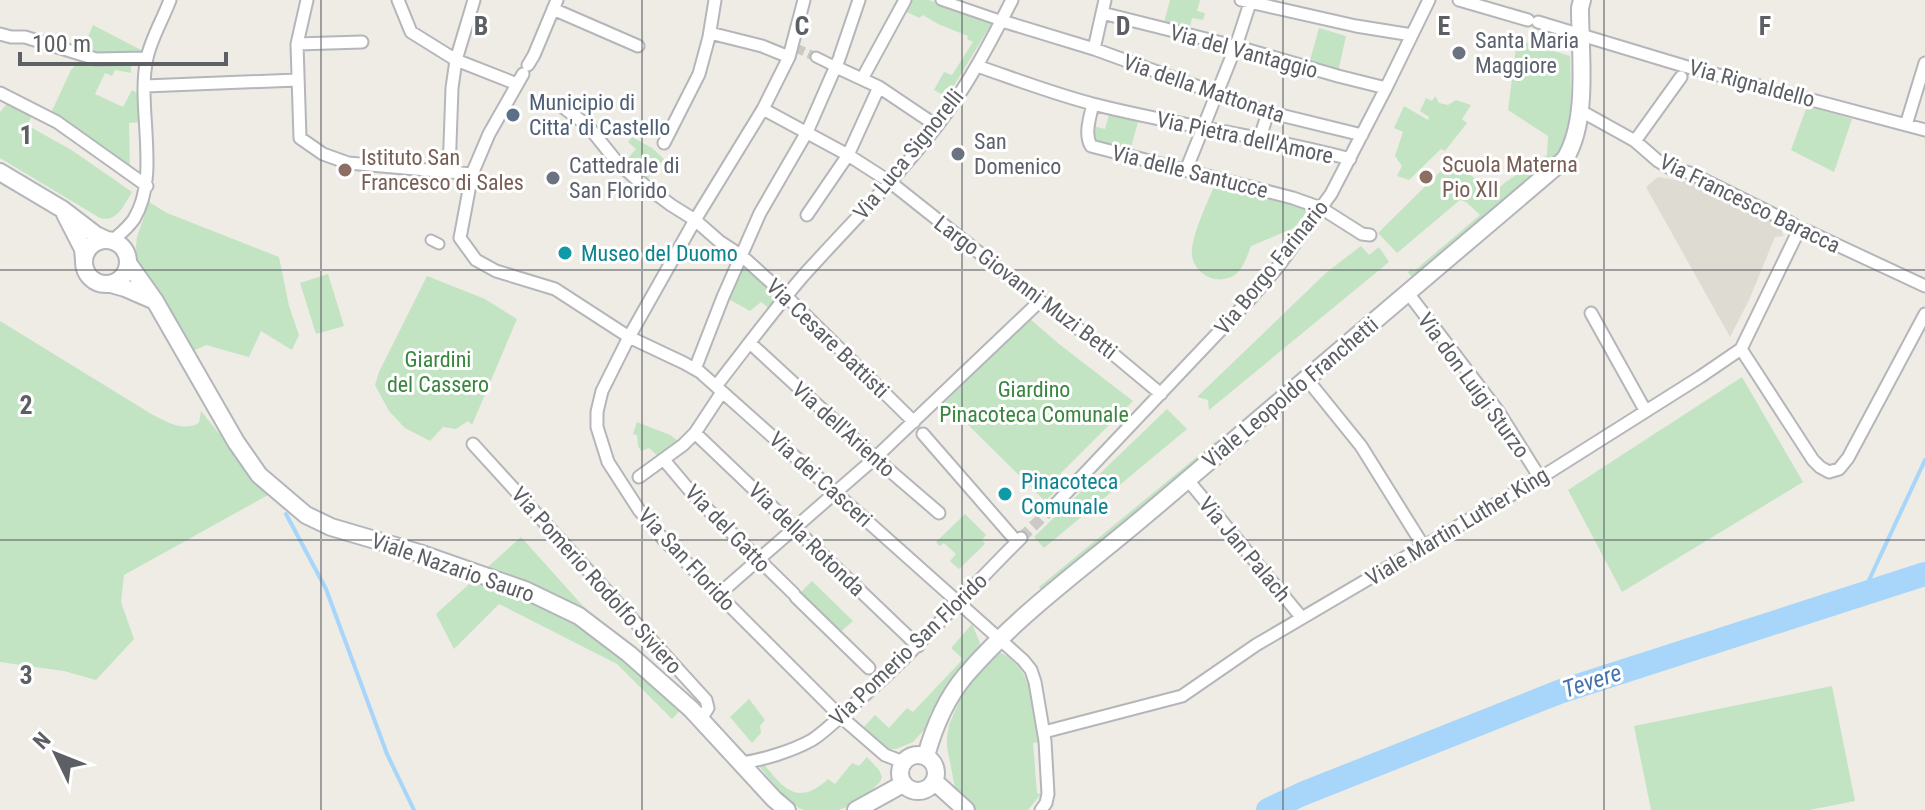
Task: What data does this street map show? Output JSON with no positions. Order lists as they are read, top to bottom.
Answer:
{
  "streets": {
    "main road": ["Viale Leopoldo Franchetti", "Viale Nazario Sauro"],
    "street": [
      "Via del Vantaggio",
      "Via Rignaldello",
      "Via della Mattonata",
      "Via Pietra dell'Amore",
      "Via Luca Signorelli",
      "Via delle Santucce",
      "Via Francesco Baracca",
      "Via Borgo Farinario",
      "Largo Giovanni Muzi Betti",
      "Via Cesare Battisti",
      "Via don Luigi Sturzo",
      "Via dell'Ariento",
      "Via dei Casceri",
      "Viale Martin Luther King",
      "Via del Gatto",
      "Via della Rotonda",
      "Via Jan Palach",
      "Via San Florido",
      "Via Pomerio Rodolfo Siviero",
      "Via Pomerio San Florido"
    ]
  },
  "crossings": [
    ["Via del Vantaggio", "Via Borgo Farinario"],
    ["Via Rignaldello", "Viale Leopoldo Franchetti"],
    ["Via della Mattonata", "Via Luca Signorelli"],
    ["Via della Mattonata", "Via Borgo Farinario"],
    ["Via Pietra dell'Amore", "Via Luca Signorelli"],
    ["Via Pietra dell'Amore", "Via delle Santucce"],
    ["Via Pietra dell'Amore", "Via Borgo Farinario"],
    ["Via Luca Signorelli", "Largo Giovanni Muzi Betti"],
    ["Via Luca Signorelli", "Via Cesare Battisti"],
    ["Via Luca Signorelli", "Via dell'Ariento"],
    ["Via Luca Signorelli", "Via dei Casceri"],
    ["Via Luca Signorelli", "Via del Gatto"],
    ["Via Luca Signorelli", "Via della Rotonda"],
    ["Via delle Santucce", "Via Borgo Farinario"],
    ["Via Francesco Baracca", "Viale Leopoldo Franchetti"],
    ["Via Francesco Baracca", "Viale Martin Luther King"],
    ["Via Borgo Farinario", "Largo Giovanni Muzi Betti"],
    ["Largo Giovanni Muzi Betti", "Via San Florido"],
    ["Via Cesare Battisti", "Via San Florido"],
    ["Via Cesare Battisti", "Via Pomerio San Florido"],
    ["Via don Luigi Sturzo", "Viale Leopoldo Franchetti"],
    ["Via don Luigi Sturzo", "Viale Martin Luther King"],
    ["Viale Leopoldo Franchetti", "Via dei Casceri"],
    ["Viale Leopoldo Franchetti", "Via Jan Palach"],
    ["Viale Leopoldo Franchetti", "Via San Florido"],
    ["Via dei Casceri", "Viale Martin Luther King"],
    ["Via dei Casceri", "Via San Florido"],
    ["Via dei Casceri", "Via Pomerio San Florido"],
    ["Viale Martin Luther King", "Via Jan Palach"],
    ["Via del Gatto", "Via Pomerio San Florido"],
    ["Via della Rotonda", "Via Pomerio San Florido"],
    ["Via San Florido", "Via Pomerio San Florido"],
    ["Viale Nazario Sauro", "Via Pomerio Rodolfo Siviero"],
    ["Viale Nazario Sauro", "Via Pomerio San Florido"]
  ],
  "water": ["Tevere"],
  "parks": ["Giardini del Cassero", "Giardino Pinacoteca Comunale"],
  "places": [
    "Santa Maria Maggiore",
    "Municipio di Citta' di Castello",
    "San Domenico",
    "Istituto San Francesco di Sales",
    "Scuola Materna Pio XII",
    "Cattedrale di San Florido",
    "Museo del Duomo",
    "Pinacoteca Comunale"
  ],
  "scale_bar": "100 m",
  "north": "top left",
  "grid": {
    "columns": [
      "B",
      "C",
      "D",
      "E",
      "F"
    ],
    "rows": ["1", "2", "3"]
  }
}
